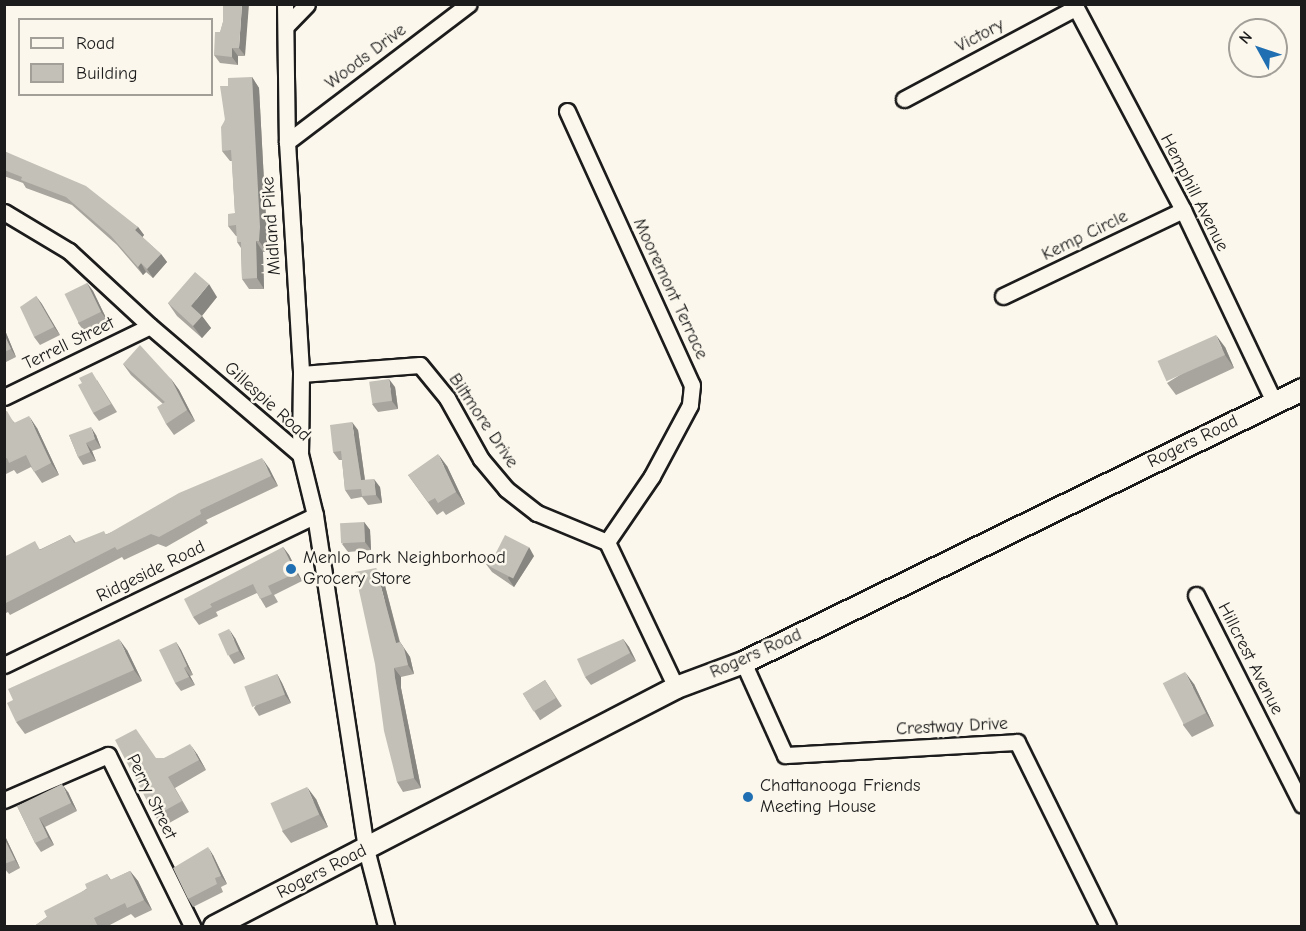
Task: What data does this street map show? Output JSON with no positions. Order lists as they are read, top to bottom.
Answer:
{
  "streets": {
    "street": [
      "Victory",
      "Woods Drive",
      "Hemphill Avenue",
      "Midland Pike",
      "Kemp Circle",
      "Mooremont Terrace",
      "Terrell Street",
      "Gillespie Road",
      "Biltmore Drive",
      "Rogers Road",
      "Ridgeside Road",
      "Hillcrest Avenue",
      "Crestway Drive",
      "Perry Street"
    ]
  },
  "crossings": [
    ["Victory", "Hemphill Avenue"],
    ["Woods Drive", "Midland Pike"],
    ["Hemphill Avenue", "Kemp Circle"],
    ["Hemphill Avenue", "Rogers Road"],
    ["Midland Pike", "Gillespie Road"],
    ["Midland Pike", "Biltmore Drive"],
    ["Mooremont Terrace", "Biltmore Drive"],
    ["Terrell Street", "Gillespie Road"],
    ["Gillespie Road", "Rogers Road"],
    ["Gillespie Road", "Ridgeside Road"],
    ["Rogers Road", "Crestway Drive"]
  ],
  "places": ["Menlo Park Neighborhood Grocery Store", "Chattanooga Friends Meeting House"],
  "legend": ["Road", "Building"],
  "north": "top left"
}
